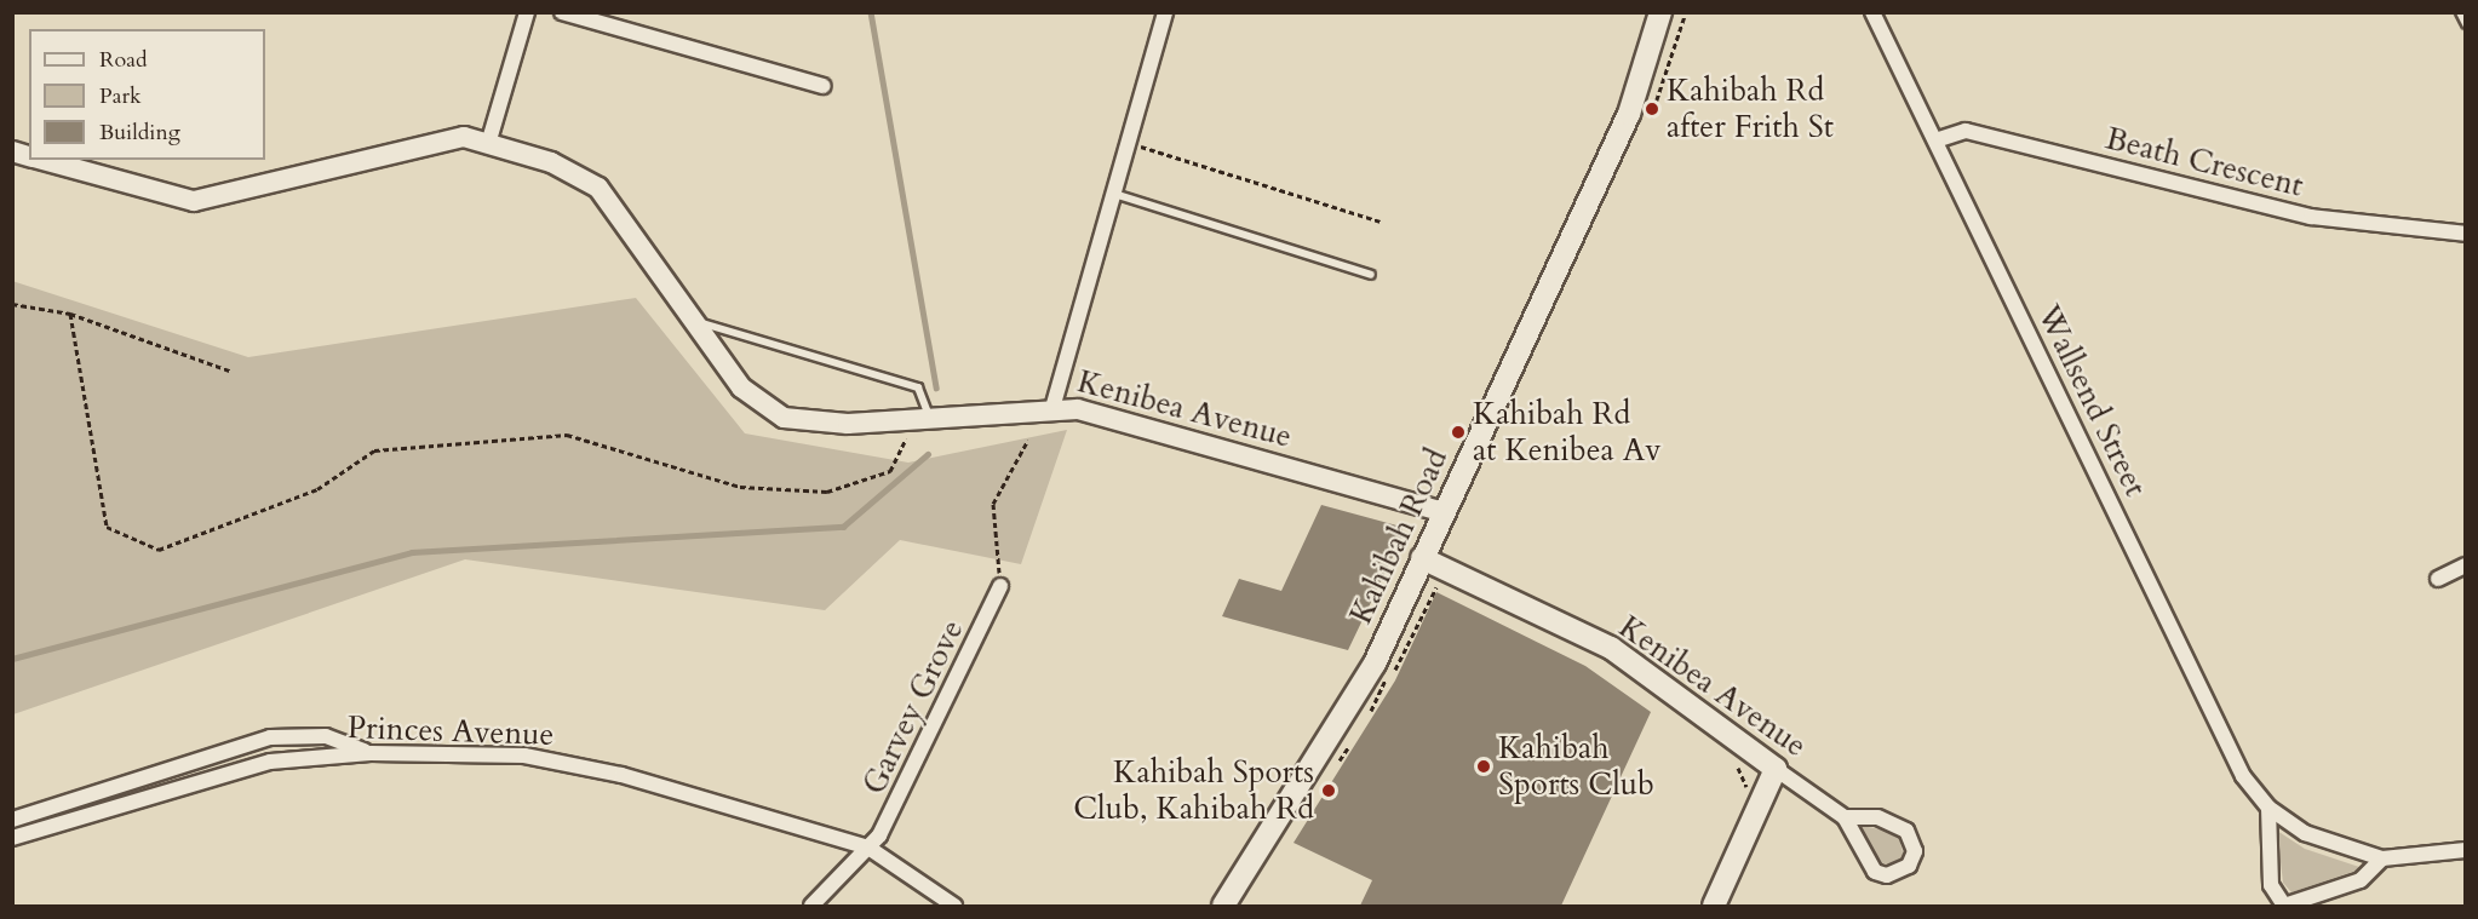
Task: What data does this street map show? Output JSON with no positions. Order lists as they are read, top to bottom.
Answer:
{
  "streets": {
    "main road": ["Kenibea Avenue", "Kahibah Road"],
    "street": [
      "Beath Crescent",
      "Wallsend Street",
      "Garvey Grove",
      "Princes Avenue"
    ]
  },
  "crossings": [
    ["Beath Crescent", "Wallsend Street"],
    ["Kenibea Avenue", "Kahibah Road"],
    ["Garvey Grove", "Princes Avenue"]
  ],
  "places": [
    "Kahibah Rd after Frith St",
    "Kahibah Rd at Kenibea Av",
    "Kahibah Sports Club",
    "Kahibah Sports Club, Kahibah Rd"
  ],
  "legend": ["Road", "Park", "Building"]
}
